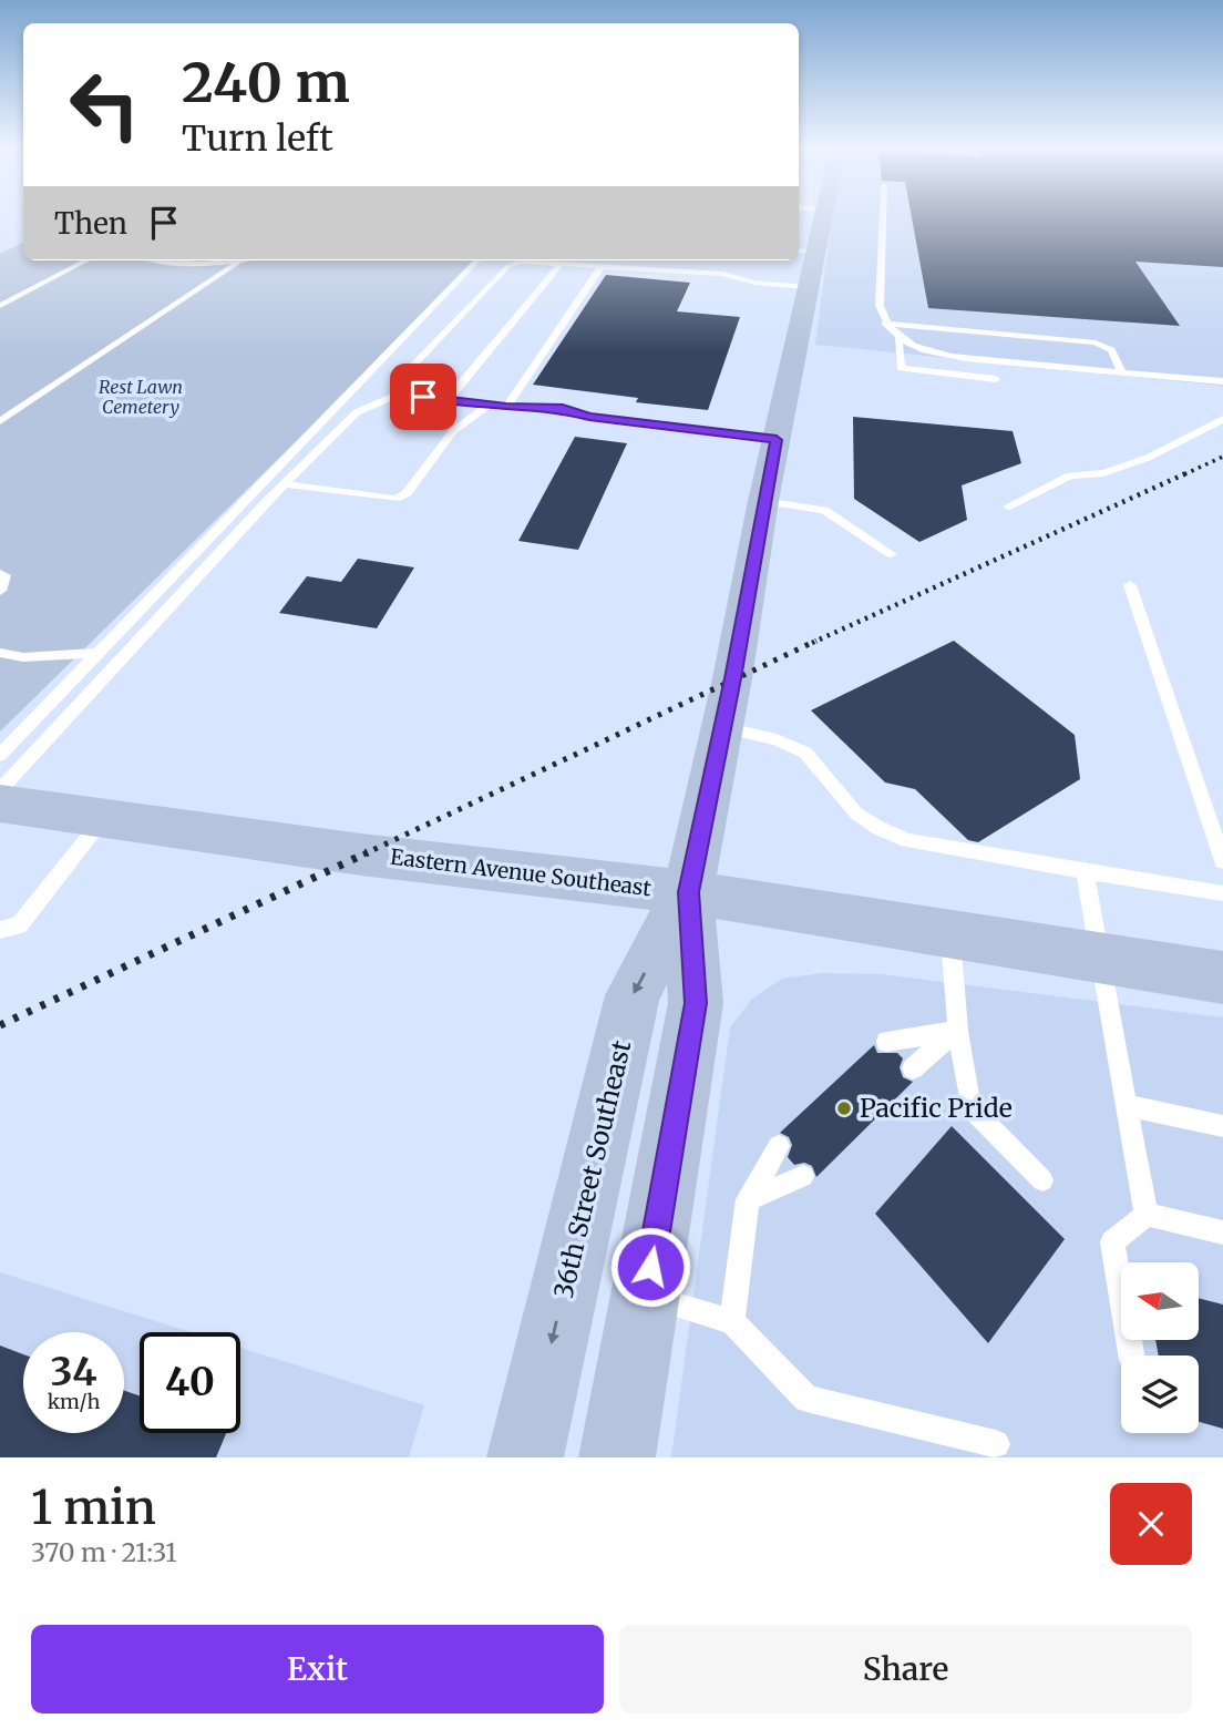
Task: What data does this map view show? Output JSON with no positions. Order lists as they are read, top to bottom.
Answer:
{
  "streets": {
    "street": ["Eastern Avenue Southeast", "36th Street Southeast"]
  },
  "crossings": [
    ["Eastern Avenue Southeast", "36th Street Southeast"]
  ],
  "parks": ["Rest Lawn Cemetery"],
  "places": ["Pacific Pride"],
  "north": "left",
  "page": {
    "turn": ["240 m", "Turn left"],
    "then": "Then",
    "speed": "34 km/h",
    "limit": "40",
    "heading": ["1 min", "370 m · 21:31"],
    "buttons": ["Exit", "Share"]
  }
}
